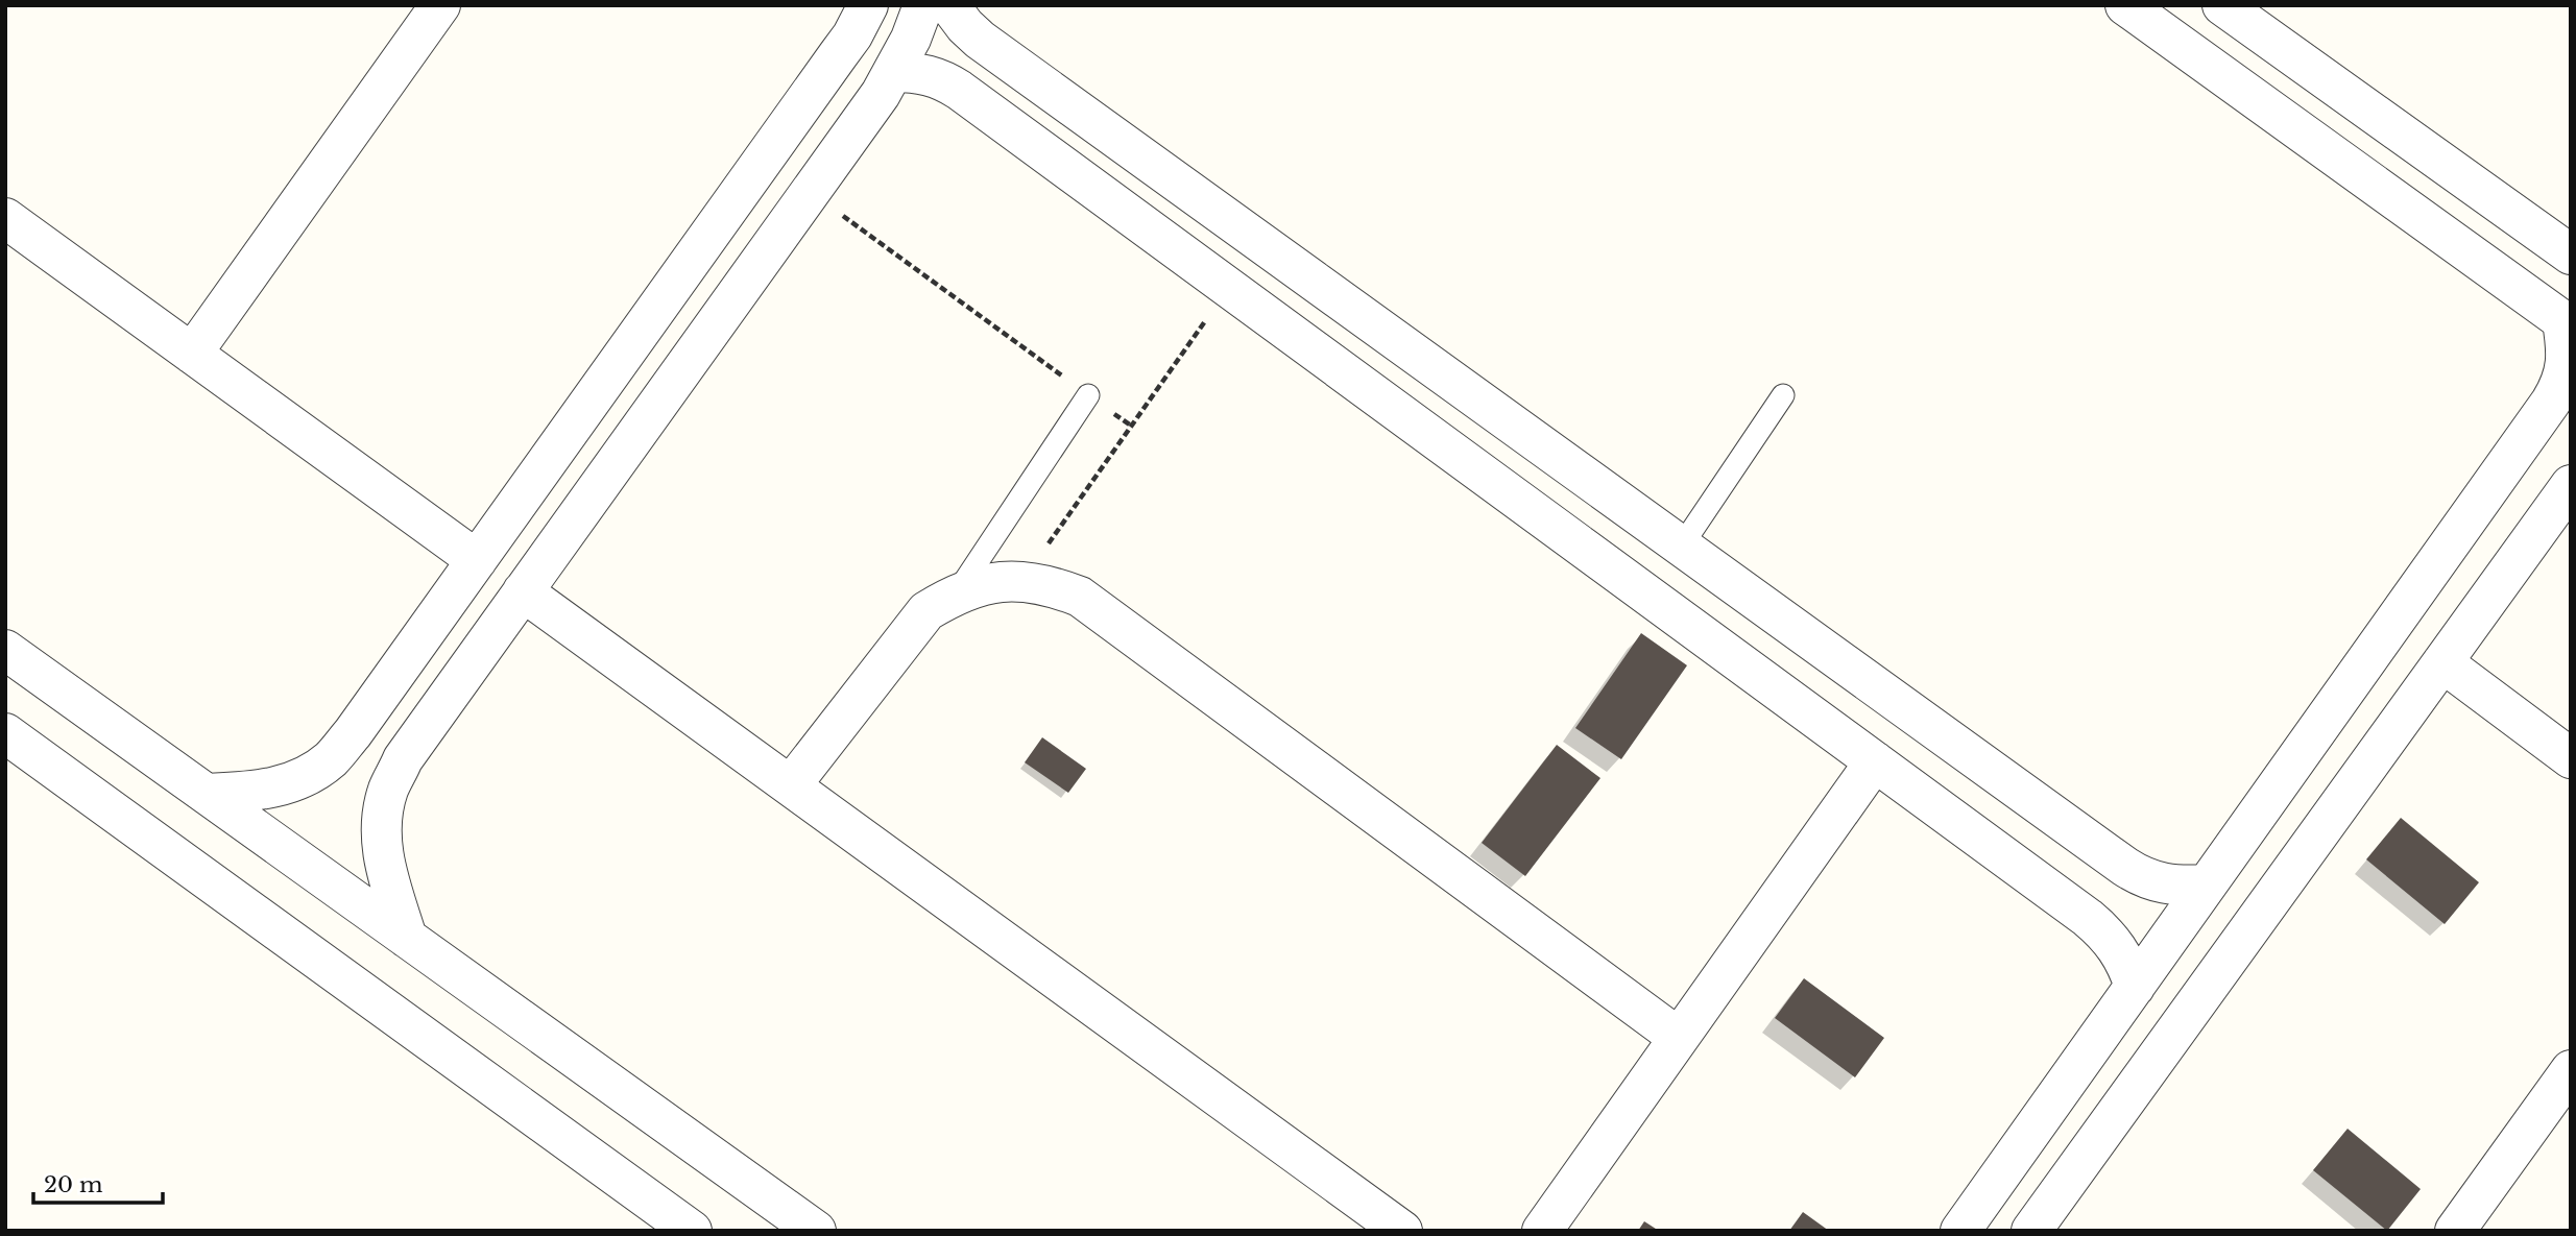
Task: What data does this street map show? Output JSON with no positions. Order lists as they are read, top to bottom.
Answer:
{
  "scale_bar": "20 m"
}
